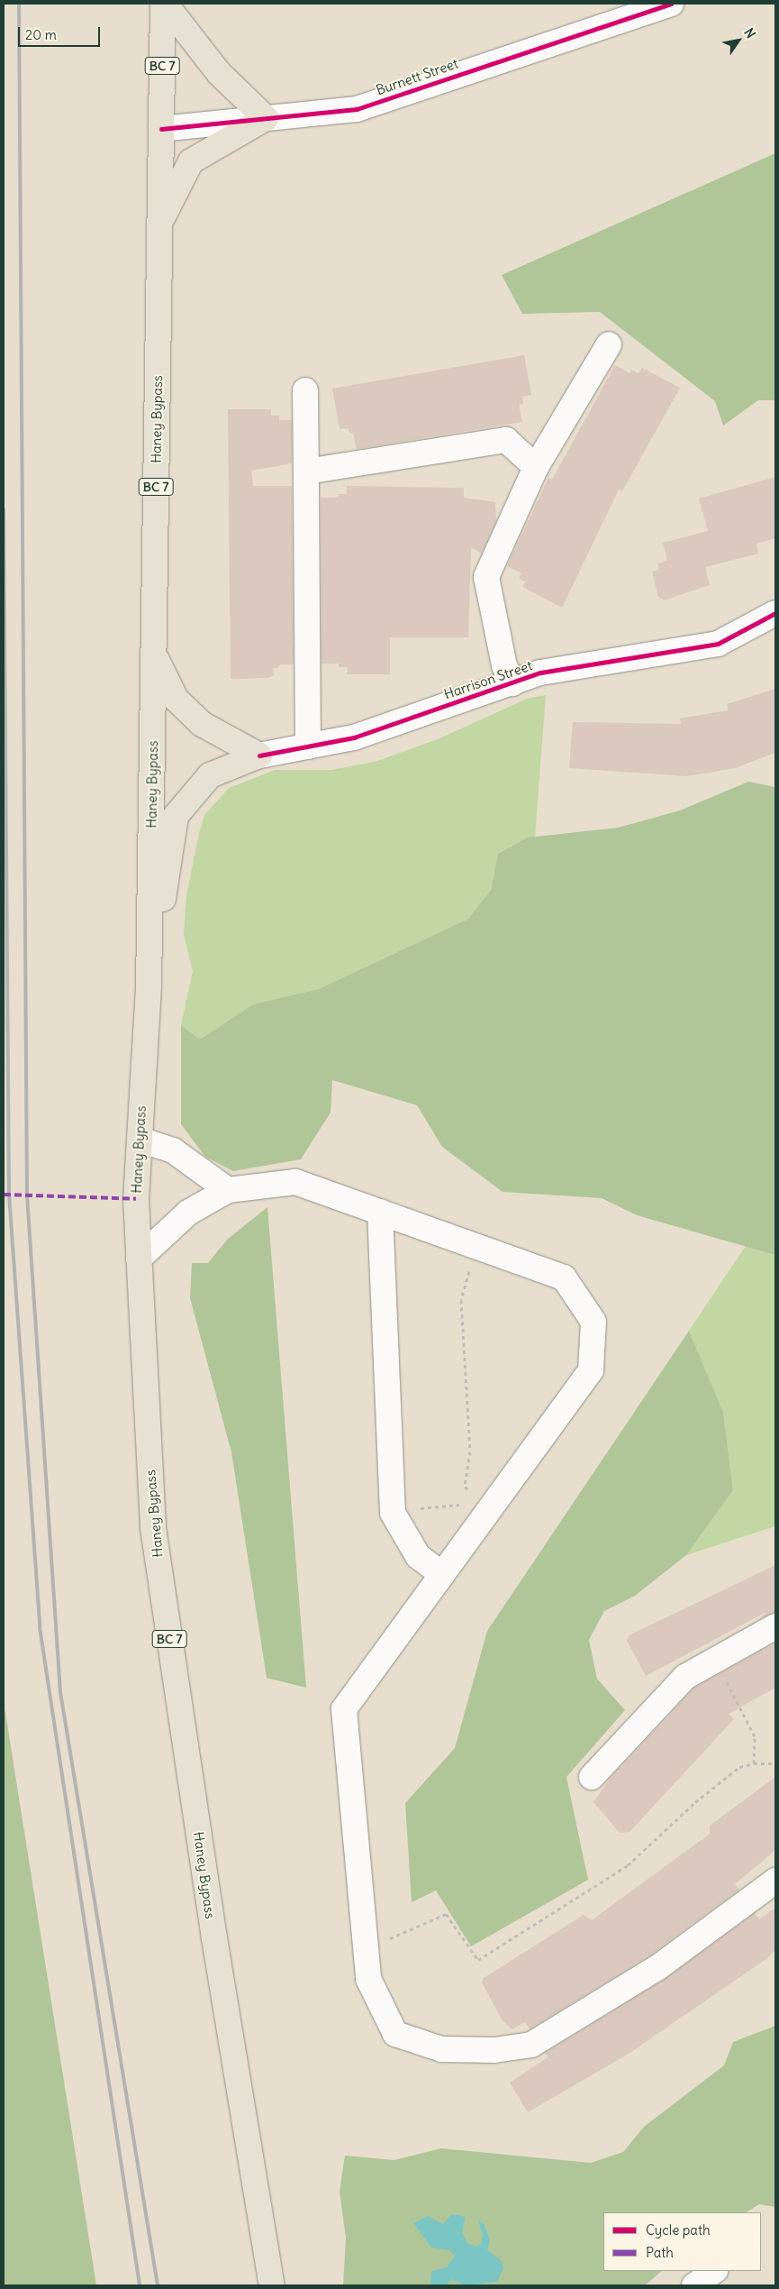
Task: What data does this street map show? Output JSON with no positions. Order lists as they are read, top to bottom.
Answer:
{
  "streets": {
    "highway": ["BC 7", "Haney Bypass"],
    "street": ["Burnett Street", "Harrison Street"]
  },
  "crossings": [
    ["Burnett Street", "Haney Bypass"]
  ],
  "legend": ["Cycle path", "Path"],
  "scale_bar": "20 m",
  "north": "top right"
}
